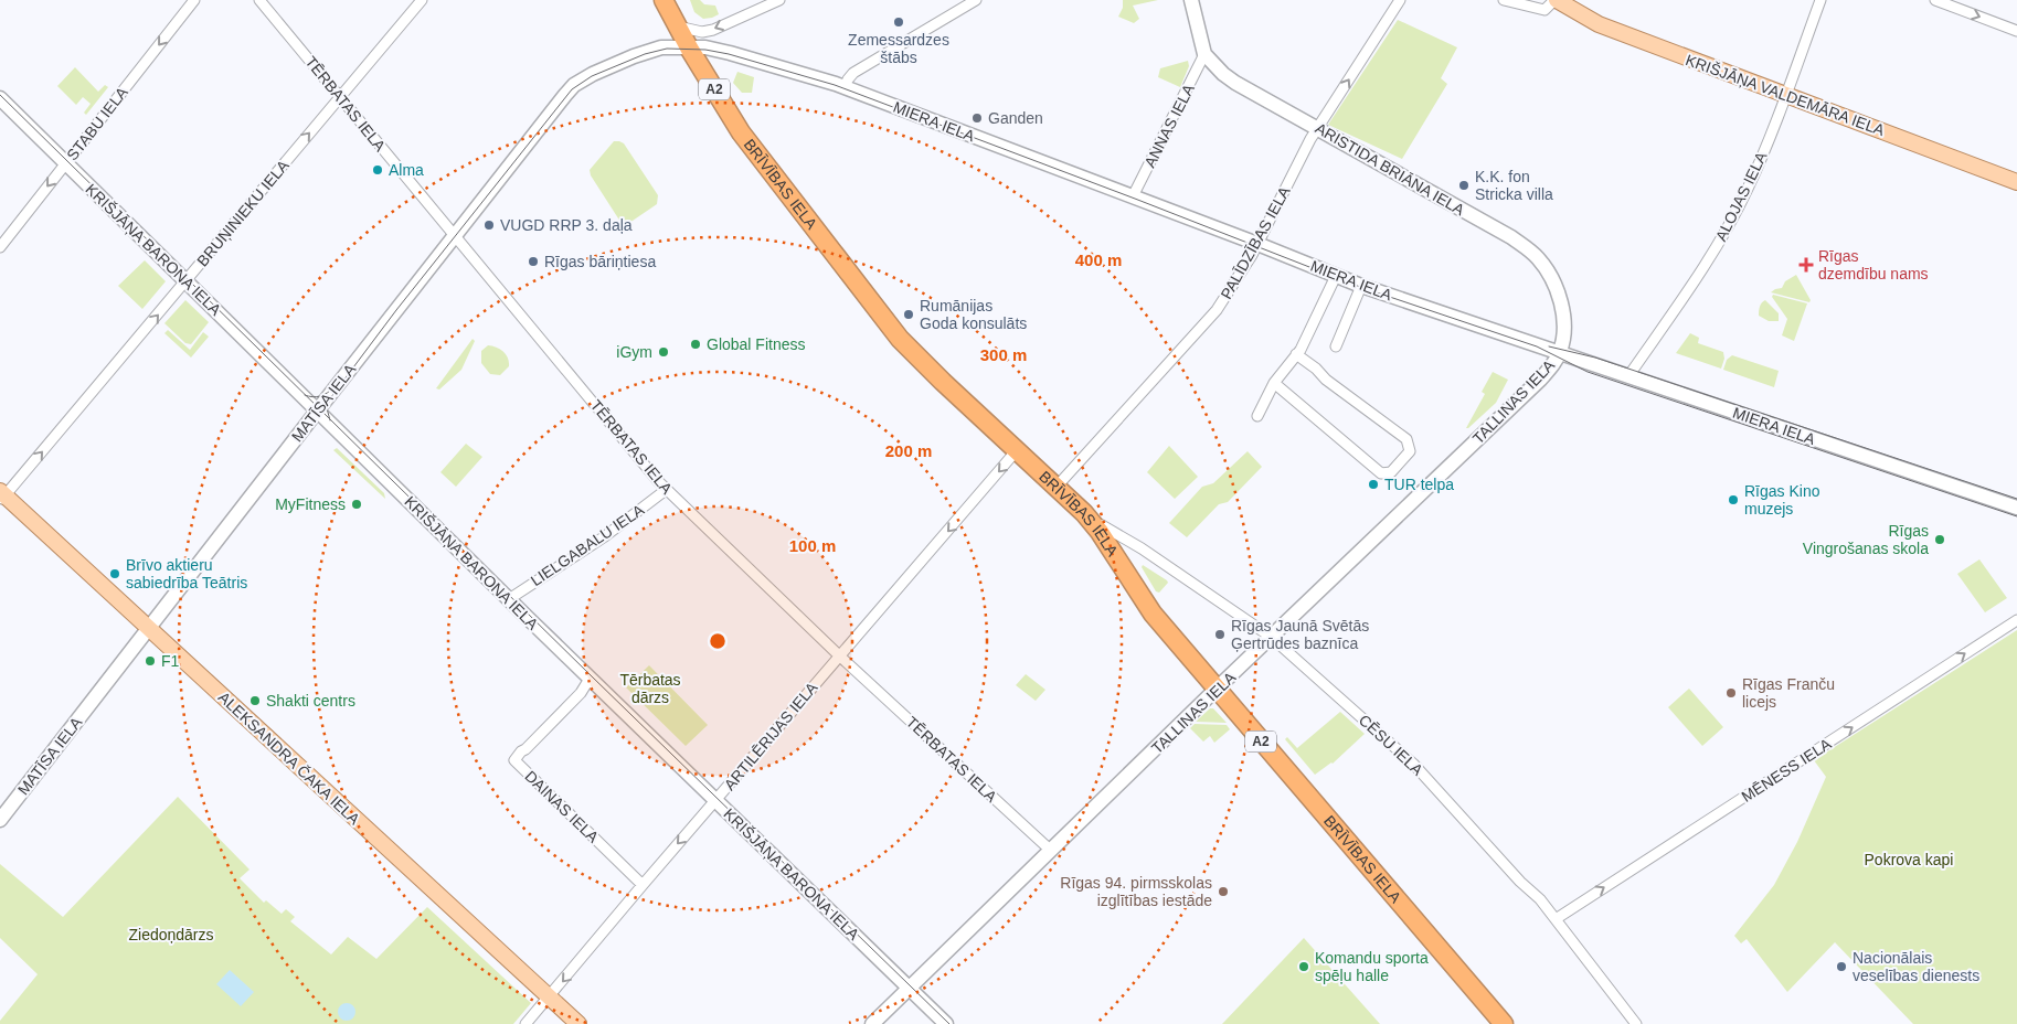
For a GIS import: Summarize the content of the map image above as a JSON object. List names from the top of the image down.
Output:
{
  "streets": {
    "highway": ["A2", "BRĪVĪBAS IELA"],
    "main road": ["KRIŠJĀŅA VALDEMĀRA IELA", "ALEKSANDRA ČAKA IELA"],
    "street": [
      "TĒRBATAS IELA",
      "MIERA IELA",
      "STABU IELA",
      "ANNAS IELA",
      "ARISTIDA BRIĀNA IELA",
      "ALOJAS IELA",
      "BRUŅINIEKU IELA",
      "PALĪDZĪBAS IELA",
      "KRIŠJĀŅA BARONA IELA",
      "TALLINAS IELA",
      "MATĪSA IELA",
      "LIELGABALU IELA",
      "ARTILĒRIJAS IELA",
      "CĒSU IELA",
      "MĒNESS IELA",
      "DAINAS IELA"
    ]
  },
  "crossings": [
    ["KRIŠJĀŅA VALDEMĀRA IELA", "ALOJAS IELA"],
    ["TĒRBATAS IELA", "BRUŅINIEKU IELA"],
    ["TĒRBATAS IELA", "TALLINAS IELA"],
    ["TĒRBATAS IELA", "MATĪSA IELA"],
    ["TĒRBATAS IELA", "LIELGABALU IELA"],
    ["TĒRBATAS IELA", "ARTILĒRIJAS IELA"],
    ["MIERA IELA", "ANNAS IELA"],
    ["MIERA IELA", "ARISTIDA BRIĀNA IELA"],
    ["MIERA IELA", "BRĪVĪBAS IELA"],
    ["MIERA IELA", "ALOJAS IELA"],
    ["MIERA IELA", "PALĪDZĪBAS IELA"],
    ["MIERA IELA", "TALLINAS IELA"],
    ["MIERA IELA", "MATĪSA IELA"],
    ["STABU IELA", "KRIŠJĀŅA BARONA IELA"],
    ["ANNAS IELA", "ARISTIDA BRIĀNA IELA"],
    ["ARISTIDA BRIĀNA IELA", "PALĪDZĪBAS IELA"],
    ["ARISTIDA BRIĀNA IELA", "TALLINAS IELA"],
    ["BRĪVĪBAS IELA", "PALĪDZĪBAS IELA"],
    ["BRĪVĪBAS IELA", "TALLINAS IELA"],
    ["BRĪVĪBAS IELA", "MATĪSA IELA"],
    ["BRĪVĪBAS IELA", "ARTILĒRIJAS IELA"],
    ["BRĪVĪBAS IELA", "CĒSU IELA"],
    ["BRUŅINIEKU IELA", "KRIŠJĀŅA BARONA IELA"],
    ["BRUŅINIEKU IELA", "ALEKSANDRA ČAKA IELA"],
    ["KRIŠJĀŅA BARONA IELA", "TALLINAS IELA"],
    ["KRIŠJĀŅA BARONA IELA", "MATĪSA IELA"],
    ["KRIŠJĀŅA BARONA IELA", "LIELGABALU IELA"],
    ["KRIŠJĀŅA BARONA IELA", "ARTILĒRIJAS IELA"],
    ["KRIŠJĀŅA BARONA IELA", "DAINAS IELA"],
    ["TALLINAS IELA", "CĒSU IELA"],
    ["MATĪSA IELA", "ALEKSANDRA ČAKA IELA"],
    ["ARTILĒRIJAS IELA", "ALEKSANDRA ČAKA IELA"],
    ["ARTILĒRIJAS IELA", "DAINAS IELA"],
    ["CĒSU IELA", "MĒNESS IELA"]
  ],
  "one_way": [
    "STABU IELA",
    "BRUŅINIEKU IELA",
    "ARTILĒRIJAS IELA",
    "MĒNESS IELA"
  ],
  "parks": ["Tērbatas dārzs", "Pokrova kapi", "Ziedoņdārzs"],
  "places": {
    "other": [
      "Zemessardzes štābs",
      "Ganden",
      "Alma",
      "K.K. fon Stricka villa",
      "VUGD RRP 3. daļa",
      "Rīgas bāriņtiesa",
      "Rumānijas Goda konsulāts",
      "Global Fitness",
      "iGym",
      "TUR telpa",
      "Rīgas Kino muzejs",
      "MyFitness",
      "Rīgas Vingrošanas skola",
      "Brīvo aktieru sabiedrība Teātris",
      "Rīgas Jaunā Svētās Ģertrūdes baznīca",
      "F1",
      "Rīgas Franču licejs",
      "Shakti centrs",
      "Rīgas 94. pirmsskolas izglītības iestāde",
      "Komandu sporta spēļu halle",
      "Nacionālais veselības dienests"
    ],
    "health": ["Rīgas dzemdību nams"]
  },
  "rings": [
    "400 m",
    "300 m",
    "200 m",
    "100 m"
  ]
}
